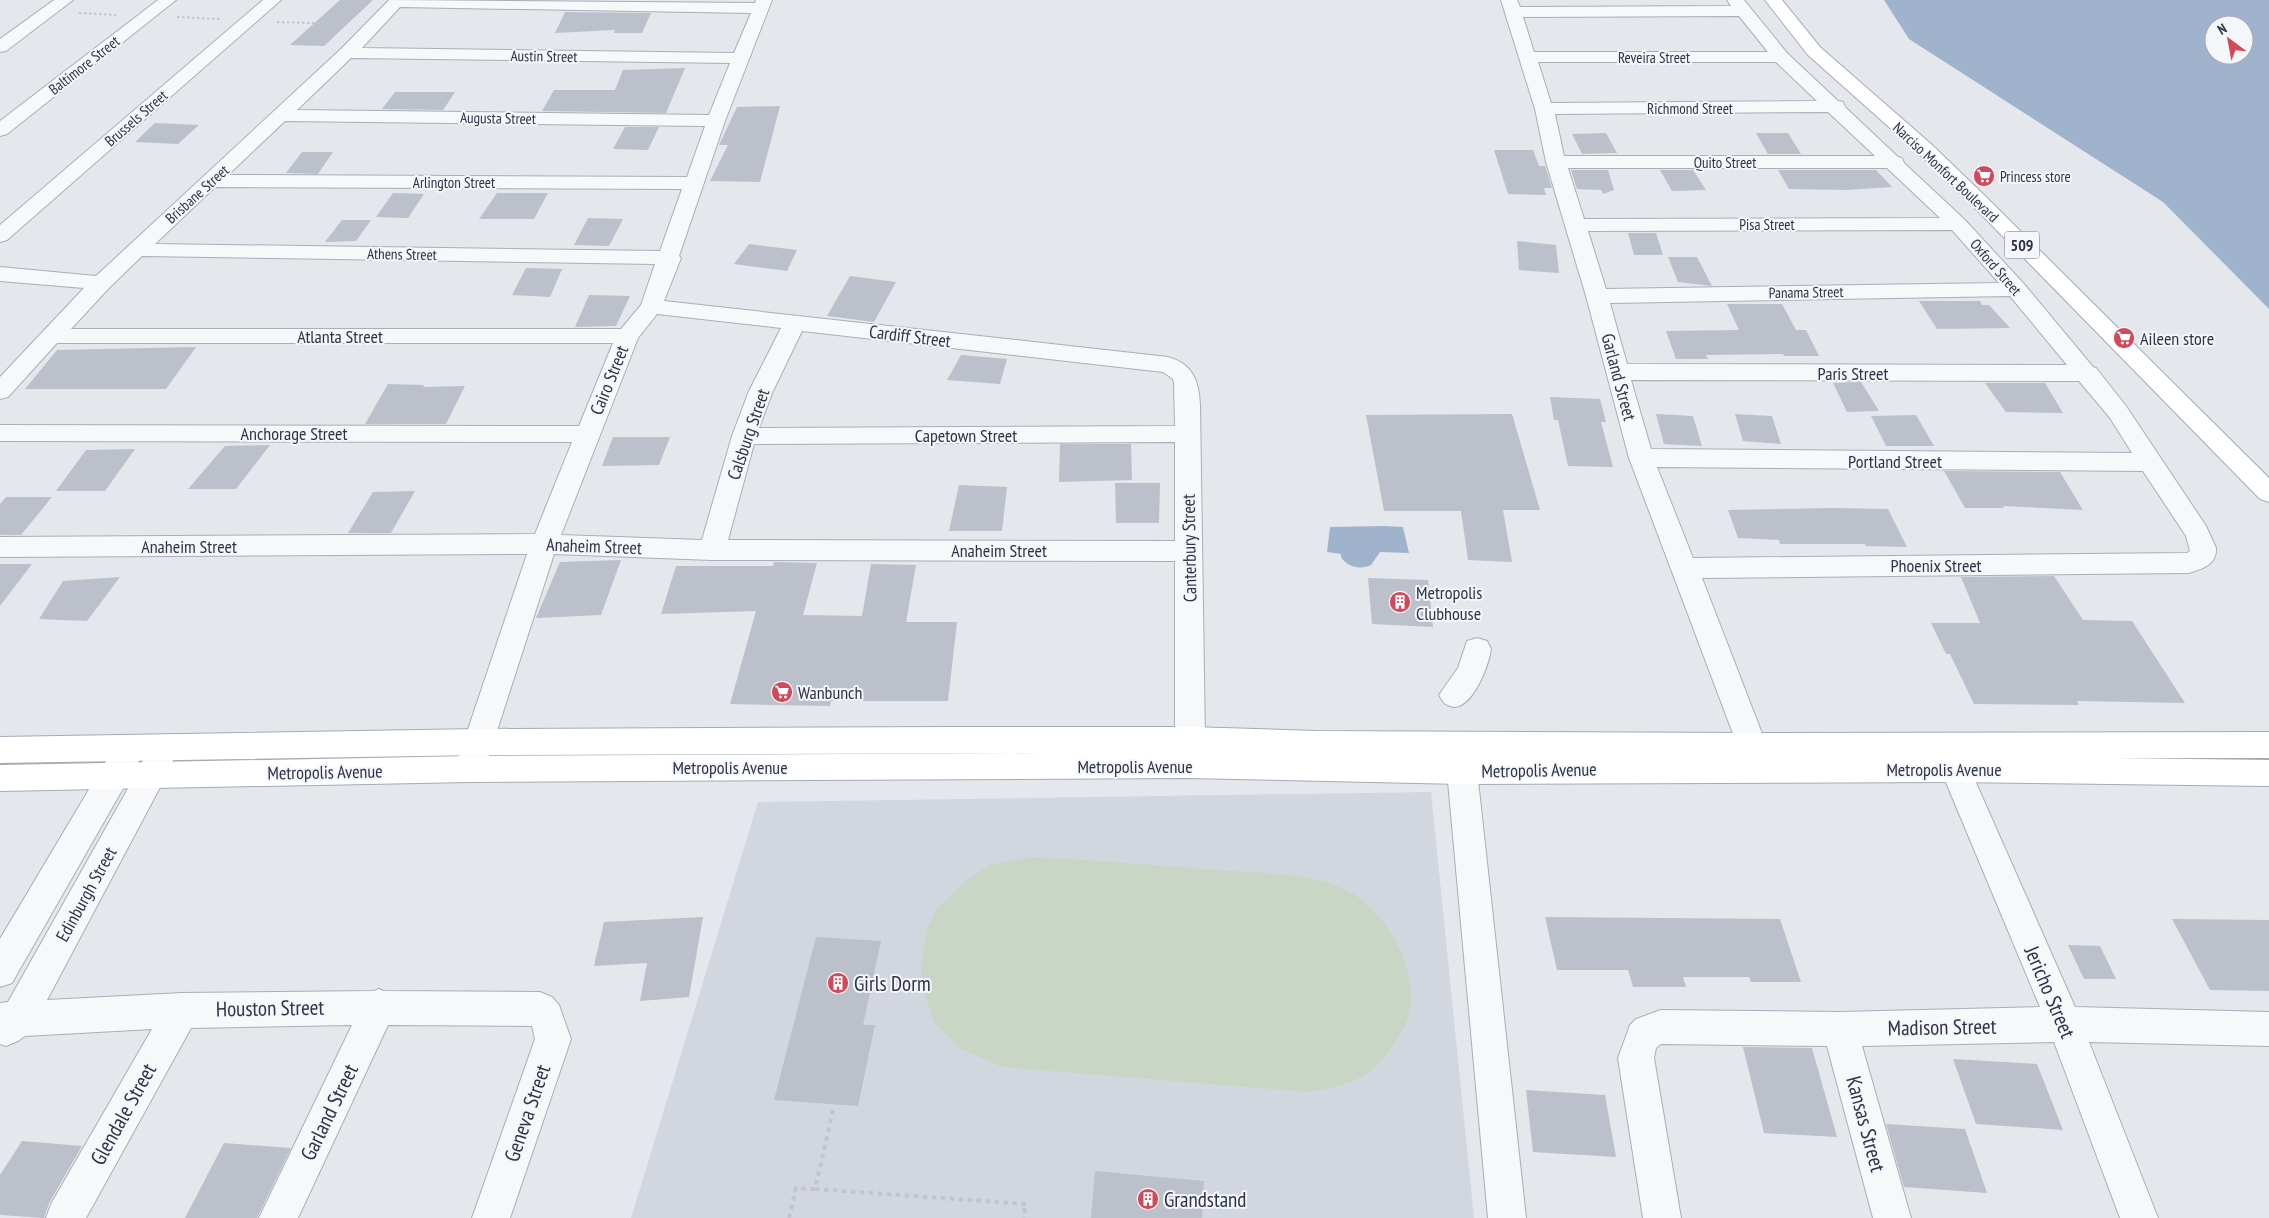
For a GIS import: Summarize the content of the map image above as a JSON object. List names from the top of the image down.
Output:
{
  "streets": {
    "main road": ["Narciso Monfort Boulevard", "509", "Metropolis Avenue"],
    "street": [
      "Austin Street",
      "Reveira Street",
      "Baltimore Street",
      "Richmond Street",
      "Brussels Street",
      "Augusta Street",
      "Quito Street",
      "Arlington Street",
      "Brisbane Street",
      "Pisa Street",
      "Athens Street",
      "Oxford Street",
      "Panama Street",
      "Atlanta Street",
      "Cardiff Street",
      "Paris Street",
      "Garland Street",
      "Cairo Street",
      "Anchorage Street",
      "Calsburg Street",
      "Capetown Street",
      "Portland Street",
      "Anaheim Street",
      "Canterbury Street",
      "Phoenix Street",
      "Edinburgh Street",
      "Jericho Street",
      "Houston Street",
      "Madison Street",
      "Geneva Street",
      "Glendale Street",
      "Kansas Street"
    ]
  },
  "crossings": [
    ["Austin Street", "Brisbane Street"],
    ["Austin Street", "Cairo Street"],
    ["Reveira Street", "Oxford Street"],
    ["Reveira Street", "Garland Street"],
    ["Richmond Street", "Oxford Street"],
    ["Richmond Street", "Garland Street"],
    ["Augusta Street", "Brisbane Street"],
    ["Augusta Street", "Cairo Street"],
    ["Quito Street", "Oxford Street"],
    ["Quito Street", "Garland Street"],
    ["Arlington Street", "Brisbane Street"],
    ["Arlington Street", "Cairo Street"],
    ["Brisbane Street", "Athens Street"],
    ["Brisbane Street", "Atlanta Street"],
    ["Pisa Street", "Oxford Street"],
    ["Pisa Street", "Garland Street"],
    ["Athens Street", "Cairo Street"],
    ["Oxford Street", "Panama Street"],
    ["Oxford Street", "Paris Street"],
    ["Oxford Street", "Portland Street"],
    ["Oxford Street", "Phoenix Street"],
    ["Panama Street", "Garland Street"],
    ["Atlanta Street", "Cairo Street"],
    ["Cardiff Street", "Cairo Street"],
    ["Cardiff Street", "Calsburg Street"],
    ["Cardiff Street", "Canterbury Street"],
    ["Paris Street", "Garland Street"],
    ["Garland Street", "Portland Street"],
    ["Garland Street", "Phoenix Street"],
    ["Garland Street", "Metropolis Avenue"],
    ["Garland Street", "Houston Street"],
    ["Cairo Street", "Anchorage Street"],
    ["Cairo Street", "Anaheim Street"],
    ["Cairo Street", "Metropolis Avenue"],
    ["Calsburg Street", "Capetown Street"],
    ["Calsburg Street", "Anaheim Street"],
    ["Capetown Street", "Canterbury Street"],
    ["Anaheim Street", "Canterbury Street"],
    ["Canterbury Street", "Metropolis Avenue"],
    ["Metropolis Avenue", "Edinburgh Street"],
    ["Metropolis Avenue", "Jericho Street"],
    ["Edinburgh Street", "Houston Street"],
    ["Jericho Street", "Madison Street"],
    ["Houston Street", "Geneva Street"],
    ["Houston Street", "Glendale Street"],
    ["Madison Street", "Kansas Street"]
  ],
  "places": {
    "supermarket": ["Princess store", "Aileen store", "Wanbunch"],
    "building": ["Metropolis Clubhouse", "Girls Dorm", "Grandstand"]
  },
  "north": "top left"
}
